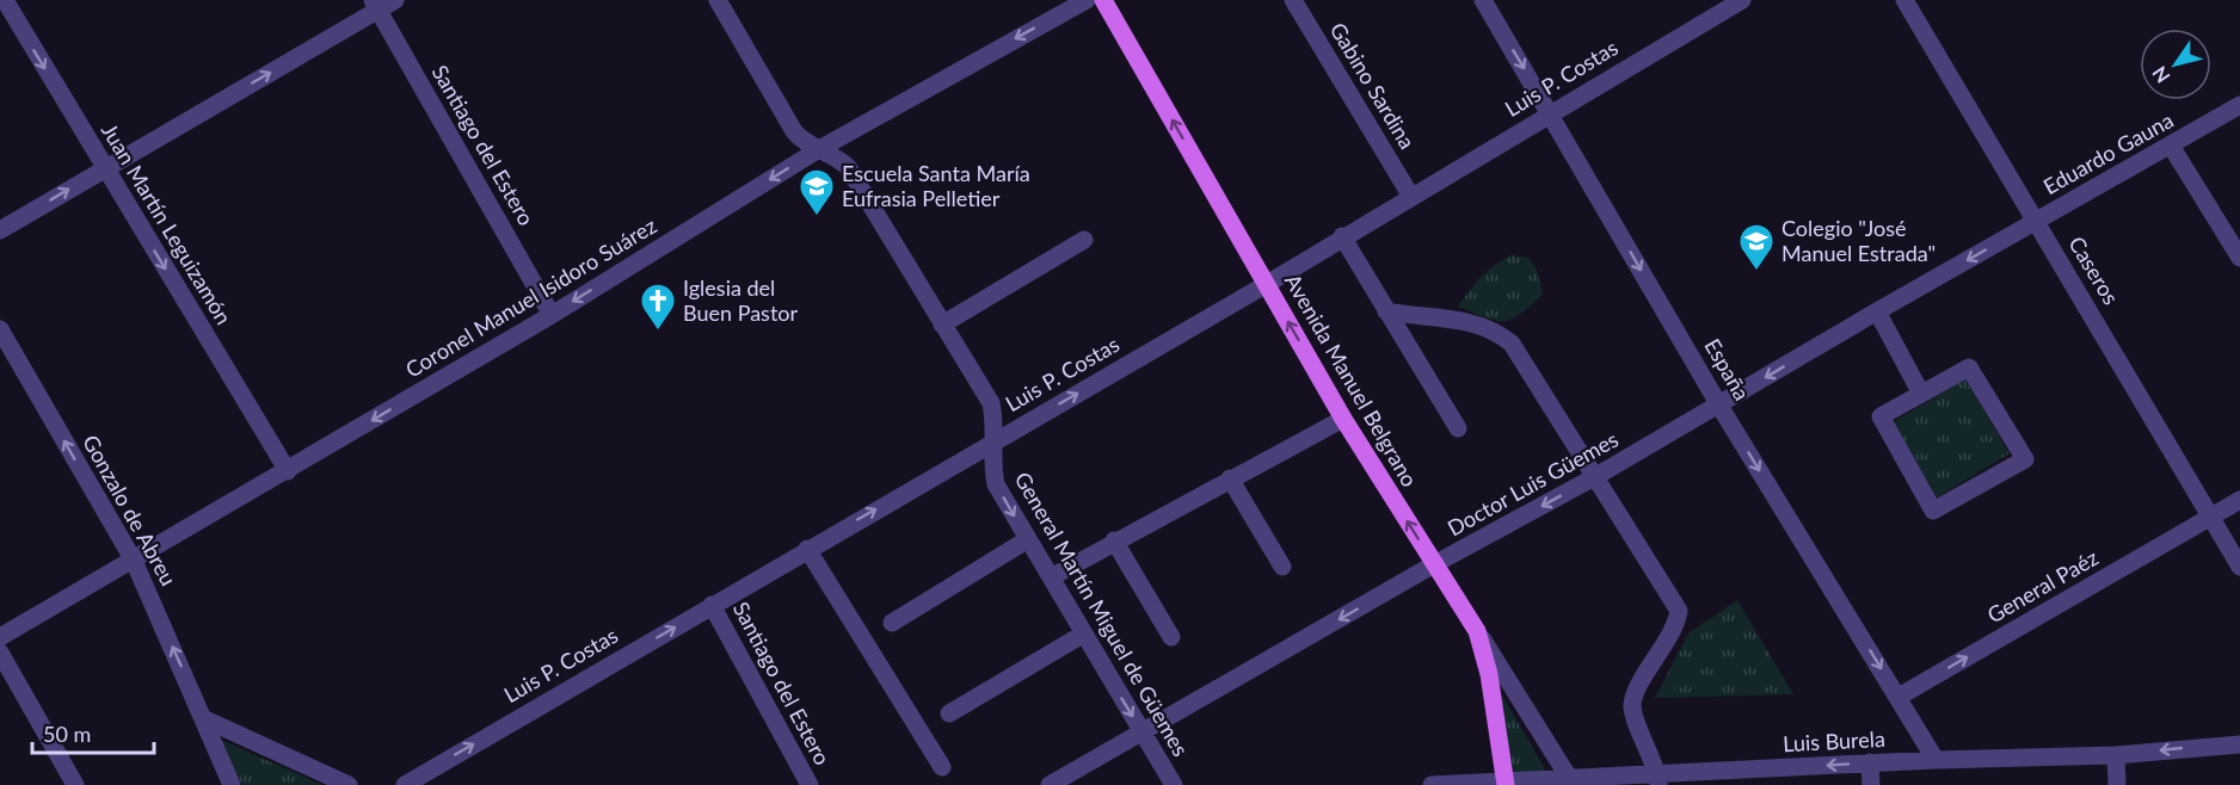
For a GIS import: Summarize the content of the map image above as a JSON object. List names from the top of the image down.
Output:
{
  "streets": {
    "main road": ["Avenida Manuel Belgrano"],
    "street": [
      "Luis P. Costas",
      "Gabino Sardina",
      "Santiago del Estero",
      "Eduardo Gauna",
      "Juan Martín Leguizamón",
      "Caseros",
      "Coronel Manuel Isidoro Suárez",
      "España",
      "Doctor Luis Güemes",
      "Gonzalo de Abreu",
      "General Paéz",
      "General Martín Miguel de Güemes",
      "Luis Burela"
    ]
  },
  "crossings": [
    ["Luis P. Costas", "Gabino Sardina"],
    ["Luis P. Costas", "Santiago del Estero"],
    ["Luis P. Costas", "España"],
    ["Luis P. Costas", "Avenida Manuel Belgrano"],
    ["Luis P. Costas", "General Martín Miguel de Güemes"],
    ["Santiago del Estero", "Coronel Manuel Isidoro Suárez"],
    ["Eduardo Gauna", "Caseros"],
    ["Eduardo Gauna", "Doctor Luis Güemes"],
    ["Juan Martín Leguizamón", "Coronel Manuel Isidoro Suárez"],
    ["Caseros", "Doctor Luis Güemes"],
    ["Caseros", "General Paéz"],
    ["Coronel Manuel Isidoro Suárez", "Gonzalo de Abreu"],
    ["Coronel Manuel Isidoro Suárez", "General Martín Miguel de Güemes"],
    ["España", "Doctor Luis Güemes"],
    ["España", "General Paéz"],
    ["España", "Luis Burela"],
    ["Avenida Manuel Belgrano", "Doctor Luis Güemes"],
    ["Avenida Manuel Belgrano", "Luis Burela"],
    ["Doctor Luis Güemes", "General Martín Miguel de Güemes"]
  ],
  "one_way": [
    "Juan Martín Leguizamón",
    "Coronel Manuel Isidoro Suárez",
    "España",
    "Avenida Manuel Belgrano",
    "Doctor Luis Güemes",
    "General Paéz",
    "Luis Burela"
  ],
  "places": {
    "school or university": ["Escuela Santa María Eufrasia Pelletier", "Colegio \"José Manuel Estrada\""],
    "church": ["Iglesia del Buen Pastor"]
  },
  "scale_bar": "50 m",
  "north": "bottom left"
}
